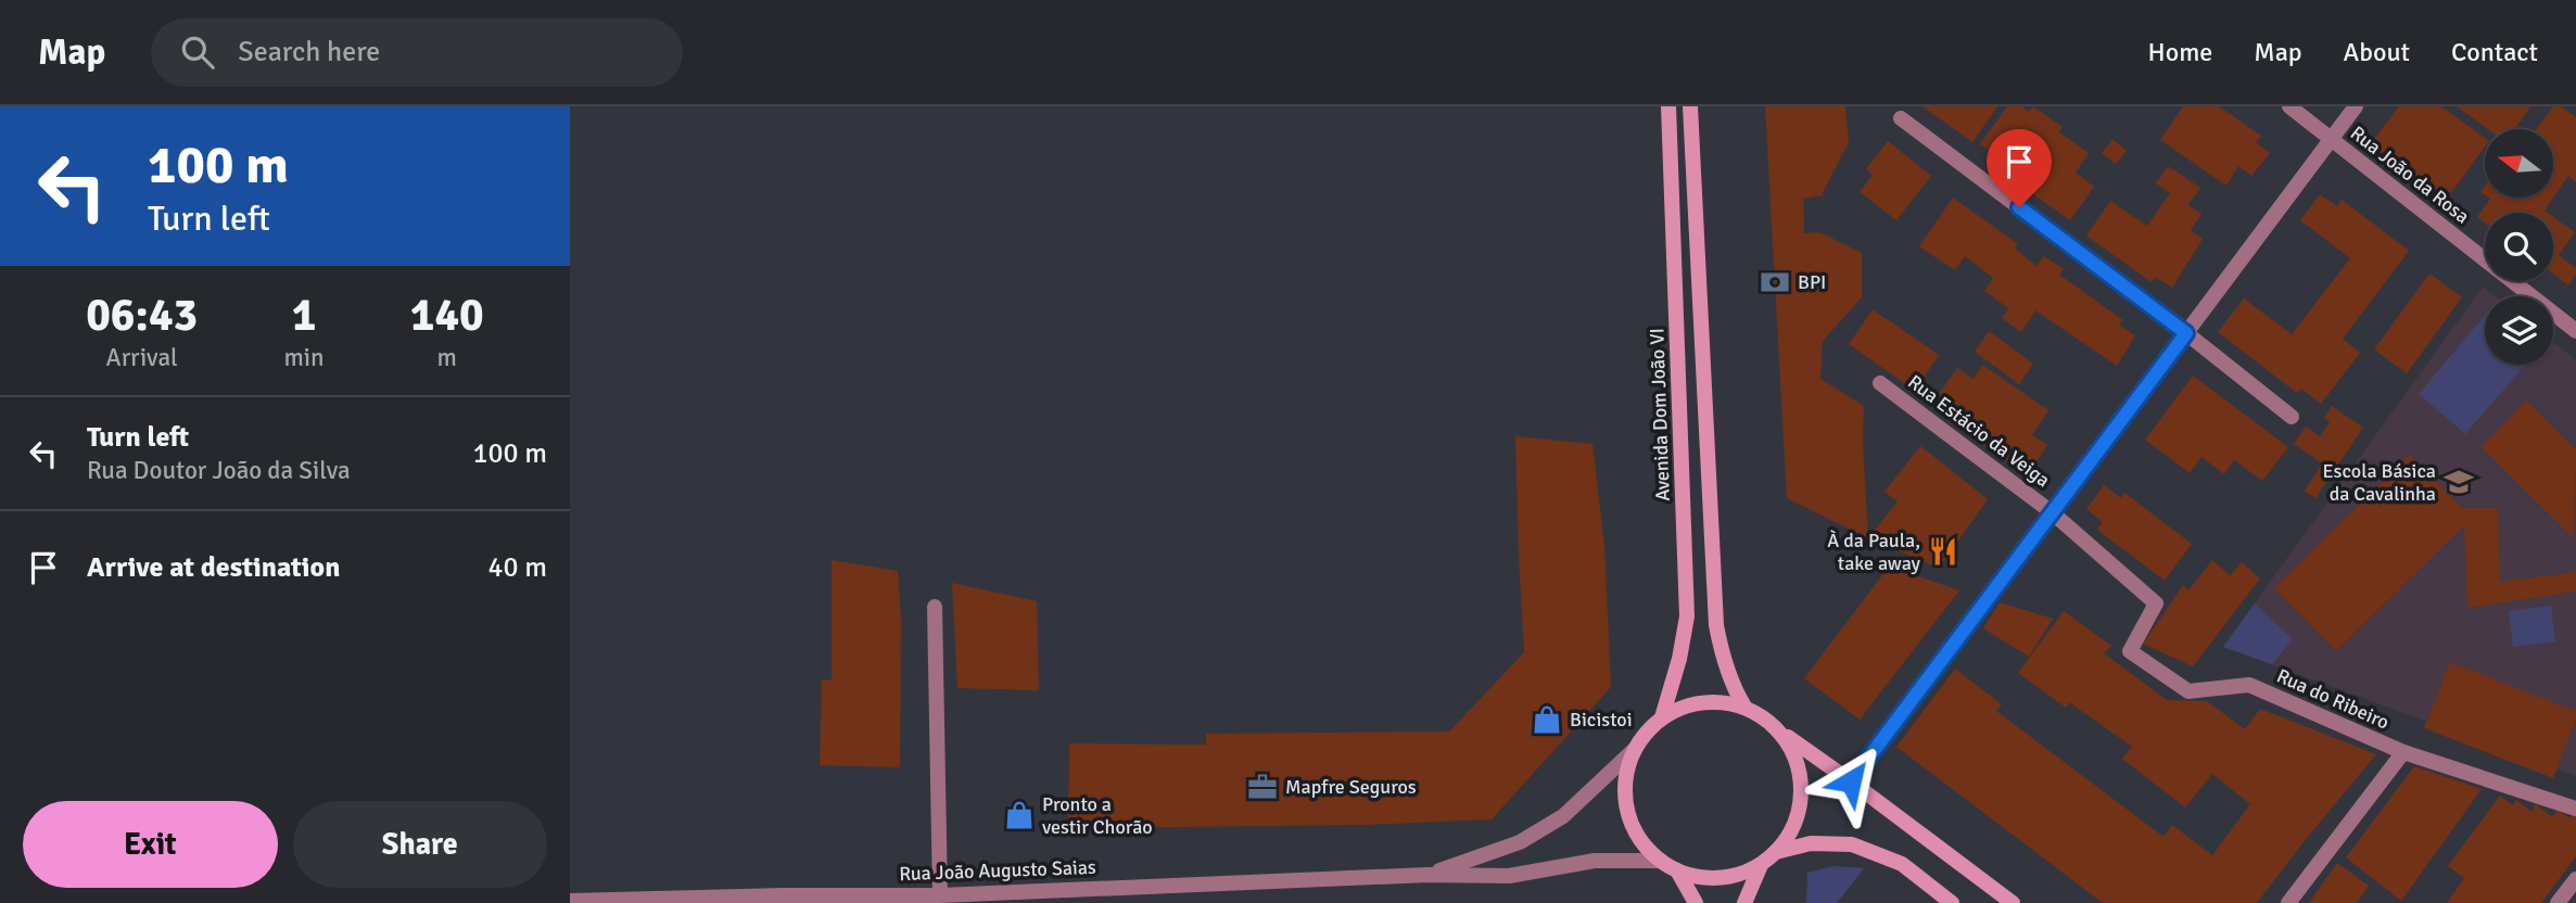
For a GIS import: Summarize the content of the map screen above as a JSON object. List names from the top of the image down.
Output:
{
  "streets": {
    "main road": ["Avenida Dom João VI"],
    "street": [
      "Rua João da Rosa",
      "Rua Estácio da Veiga",
      "Rua do Ribeiro",
      "Rua João Augusto Saias"
    ]
  },
  "crossings": [
    ["Rua Estácio da Veiga", "Rua do Ribeiro"]
  ],
  "places": {
    "bank": ["BPI"],
    "school or university": ["Escola Básica da Cavalinha"],
    "restaurant": ["À da Paula, take away"],
    "shop": ["Bicistoi", "Pronto a vestir Chorão"],
    "office": ["Mapfre Seguros"]
  },
  "north": "left",
  "page": {
    "header": "Map",
    "search": "Search here",
    "nav": [
      "Home",
      "Map",
      "About",
      "Contact"
    ],
    "turn": ["100 m", "Turn left"],
    "eta": [
      "06:43",
      "Arrival",
      "1",
      "min",
      "140",
      "m"
    ],
    "list": [
      {
        "name": "Turn left",
        "note": "Rua Doutor João da Silva",
        "value": "100 m"
      },
      {
        "name": "Arrive at destination",
        "value": "40 m"
      }
    ],
    "buttons": ["Exit", "Share"]
  }
}
